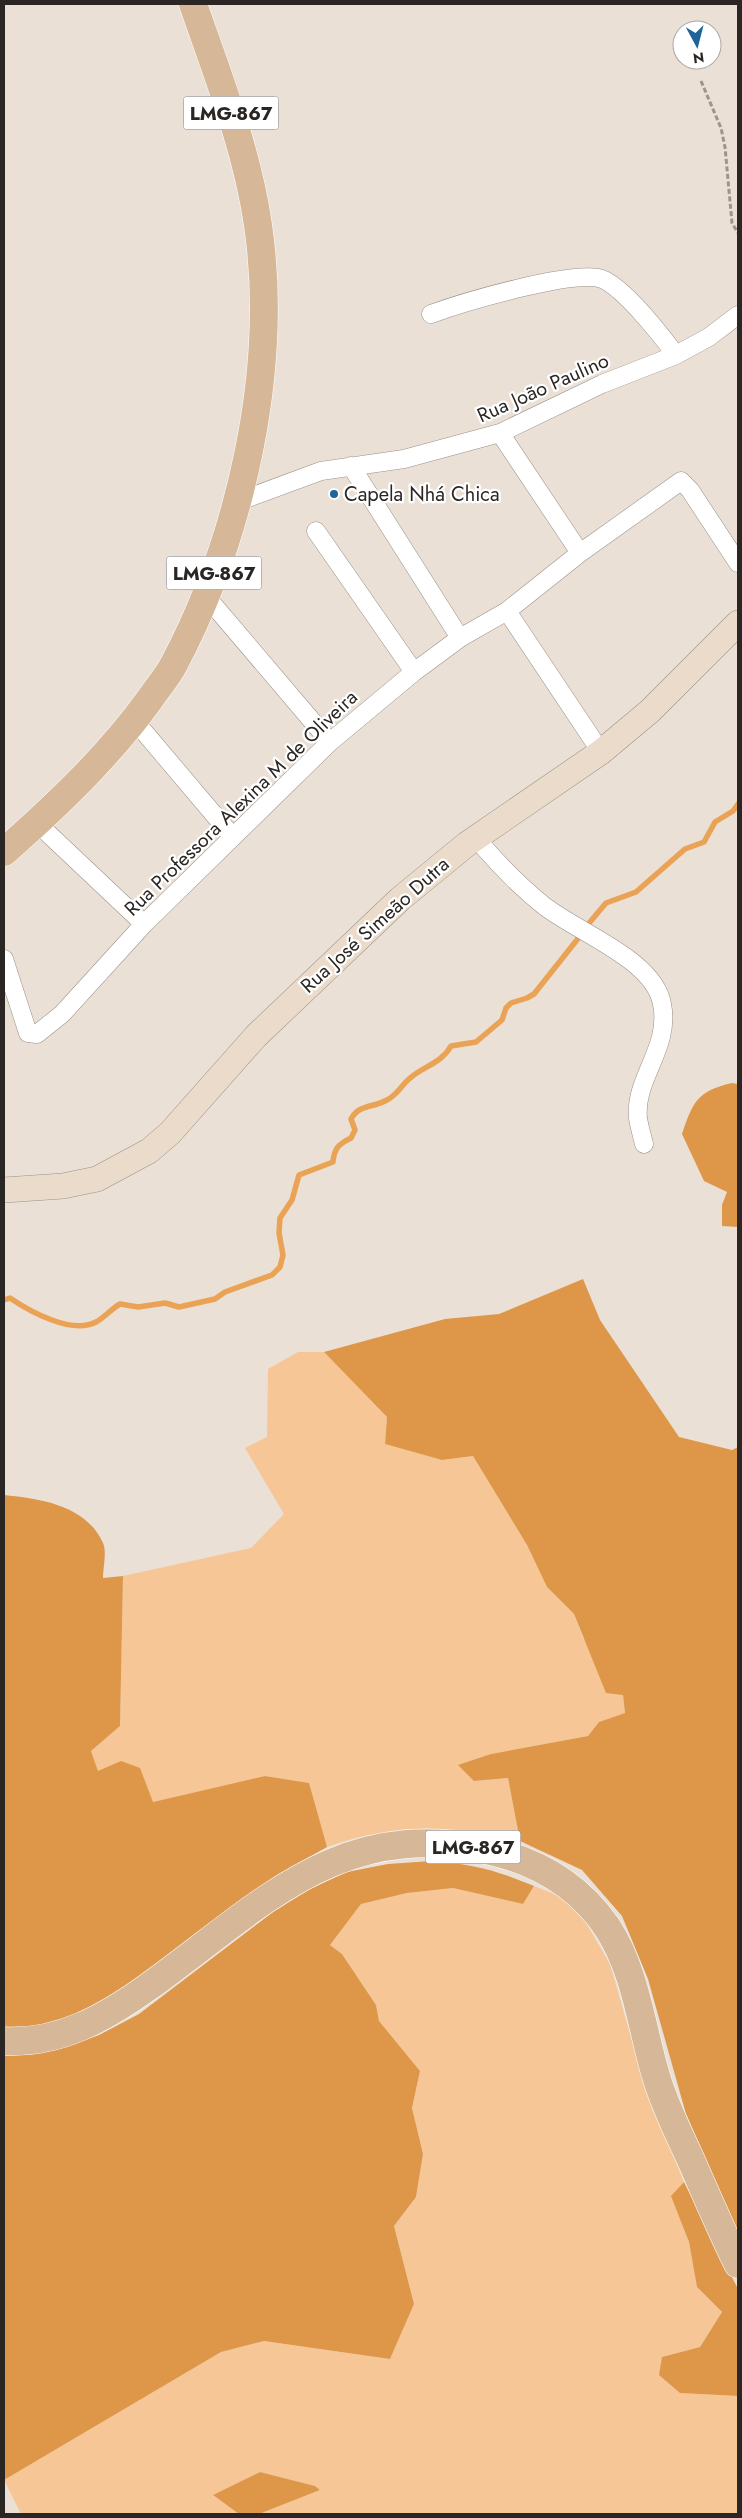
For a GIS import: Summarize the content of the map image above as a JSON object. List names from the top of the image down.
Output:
{
  "streets": {
    "main road": ["LMG-867", "Rua José Simeão Dutra"],
    "street": ["Rua João Paulino", "Rua Professora Alexina M de Oliveira"]
  },
  "crossings": [
    ["LMG-867", "Rua João Paulino"]
  ],
  "places": ["Capela Nhá Chica"],
  "north": "bottom"
}
